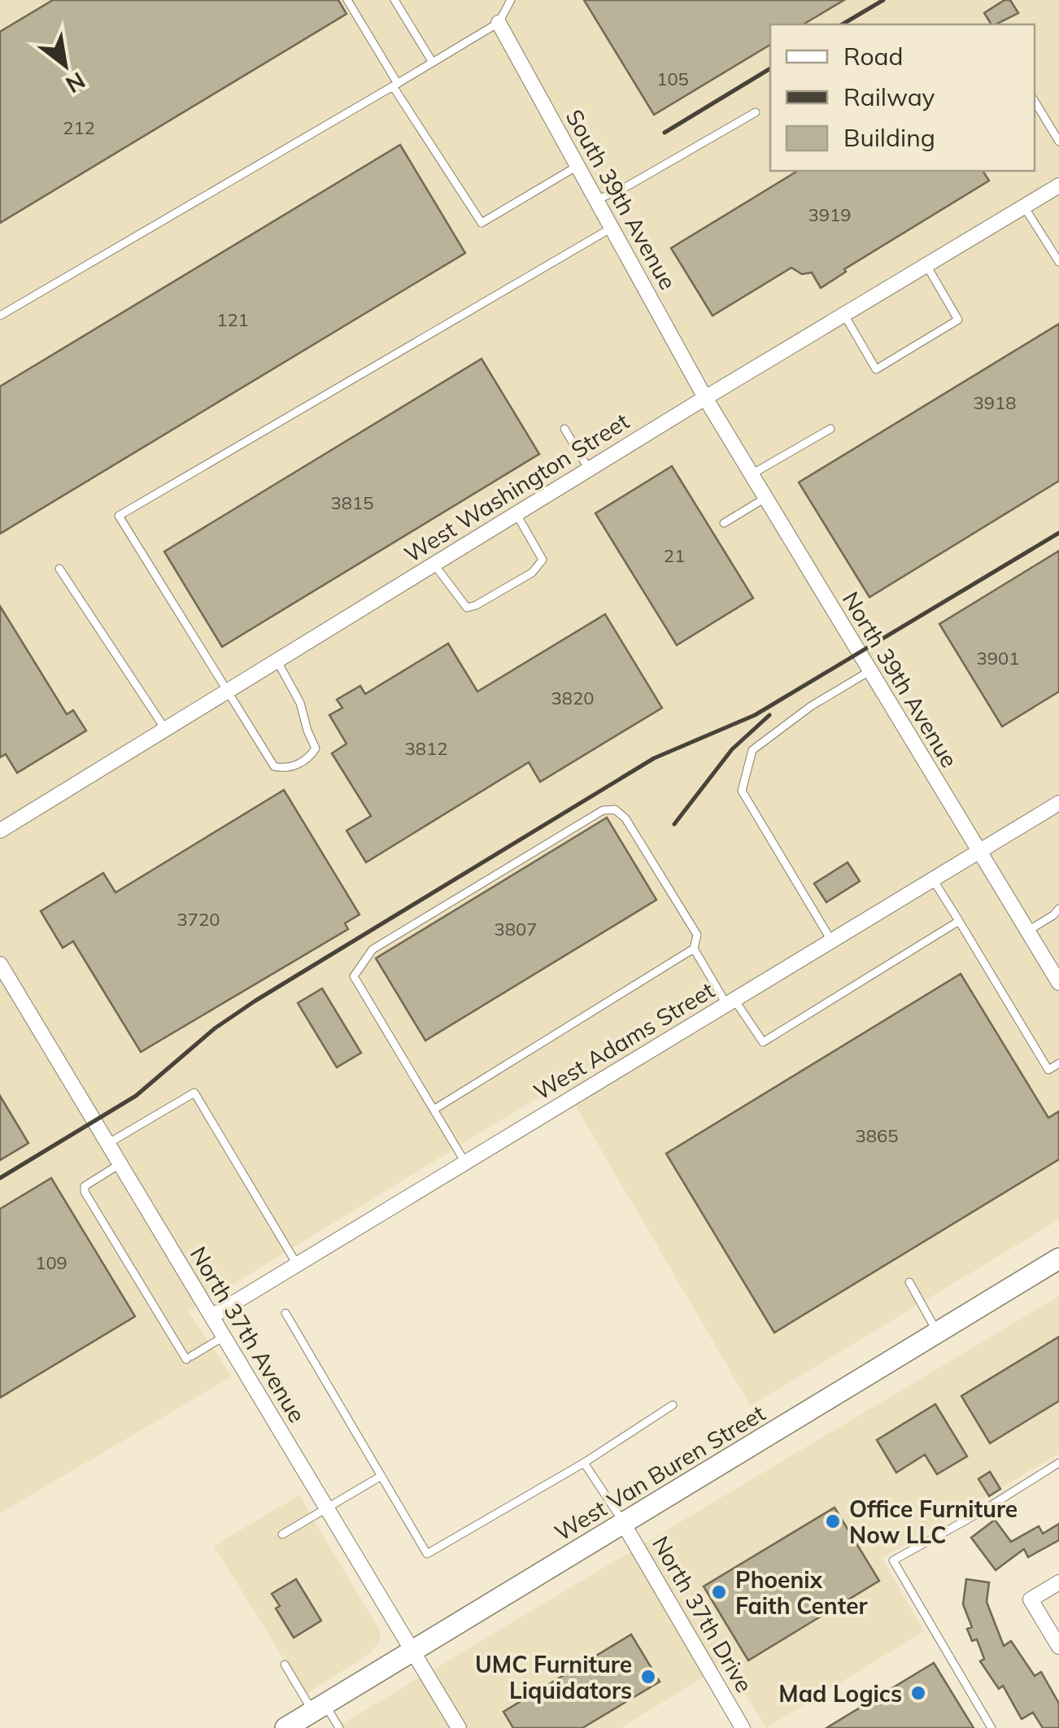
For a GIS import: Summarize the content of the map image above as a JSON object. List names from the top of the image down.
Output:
{
  "streets": {
    "main road": ["West Van Buren Street"],
    "street": [
      "South 39th Avenue",
      "West Washington Street",
      "North 39th Avenue",
      "West Adams Street",
      "North 37th Avenue",
      "North 37th Drive"
    ]
  },
  "crossings": [
    ["South 39th Avenue", "West Washington Street"],
    ["South 39th Avenue", "North 39th Avenue"],
    ["West Washington Street", "North 39th Avenue"],
    ["North 39th Avenue", "West Adams Street"],
    ["West Adams Street", "North 37th Avenue"],
    ["North 37th Avenue", "West Van Buren Street"],
    ["West Van Buren Street", "North 37th Drive"]
  ],
  "places": [
    "Office Furniture Now LLC",
    "Phoenix Faith Center",
    "UMC Furniture Liquidators",
    "Mad Logics"
  ],
  "house_numbers": [
    "105",
    "212",
    "3919",
    "121",
    "3918",
    "3815",
    "21",
    "3901",
    "3820",
    "3812",
    "3720",
    "3807",
    "3865",
    "109"
  ],
  "legend": ["Road", "Railway", "Building"],
  "north": "bottom right"
}
